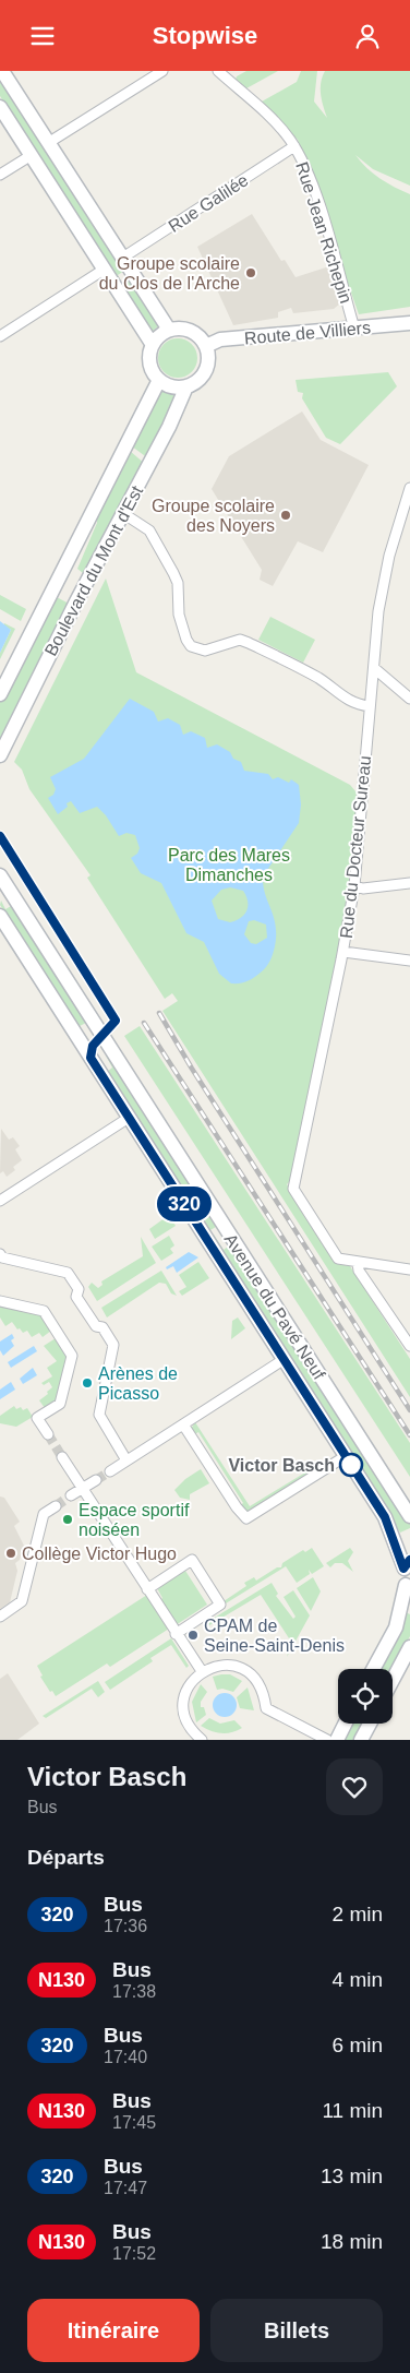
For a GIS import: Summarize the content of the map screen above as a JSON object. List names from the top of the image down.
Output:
{
  "streets": {
    "main road": ["Route de Villiers", "Boulevard du Mont d'Est", "Avenue du Pavé Neuf"],
    "street": ["Rue Galilée", "Rue Jean Richepin", "Rue du Docteur Sureau"]
  },
  "crossings": [
    ["Rue Galilée", "Rue Jean Richepin"],
    ["Rue Jean Richepin", "Route de Villiers"],
    ["Route de Villiers", "Boulevard du Mont d'Est"]
  ],
  "parks": ["Parc des Mares Dimanches"],
  "places": [
    "Groupe scolaire du Clos de l'Arche",
    "Groupe scolaire des Noyers",
    "Arènes de Picasso",
    "Victor Basch",
    "Espace sportif noiséen",
    "Collège Victor Hugo",
    "CPAM de Seine-Saint-Denis"
  ],
  "lines": ["bus line 320"],
  "page": {
    "header": "Stopwise",
    "on_map": "320",
    "heading": [
      ["Victor Basch", "Bus"],
      "Départs"
    ],
    "list": [
      {
        "mark": "320",
        "name": "Bus",
        "note": "17:36",
        "value": "2 min"
      },
      {
        "mark": "N130",
        "name": "Bus",
        "note": "17:38",
        "value": "4 min"
      },
      {
        "mark": "320",
        "name": "Bus",
        "note": "17:40",
        "value": "6 min"
      },
      {
        "mark": "N130",
        "name": "Bus",
        "note": "17:45",
        "value": "11 min"
      },
      {
        "mark": "320",
        "name": "Bus",
        "note": "17:47",
        "value": "13 min"
      },
      {
        "mark": "N130",
        "name": "Bus",
        "note": "17:52",
        "value": "18 min"
      }
    ],
    "buttons": ["Itinéraire", "Billets"]
  }
}
